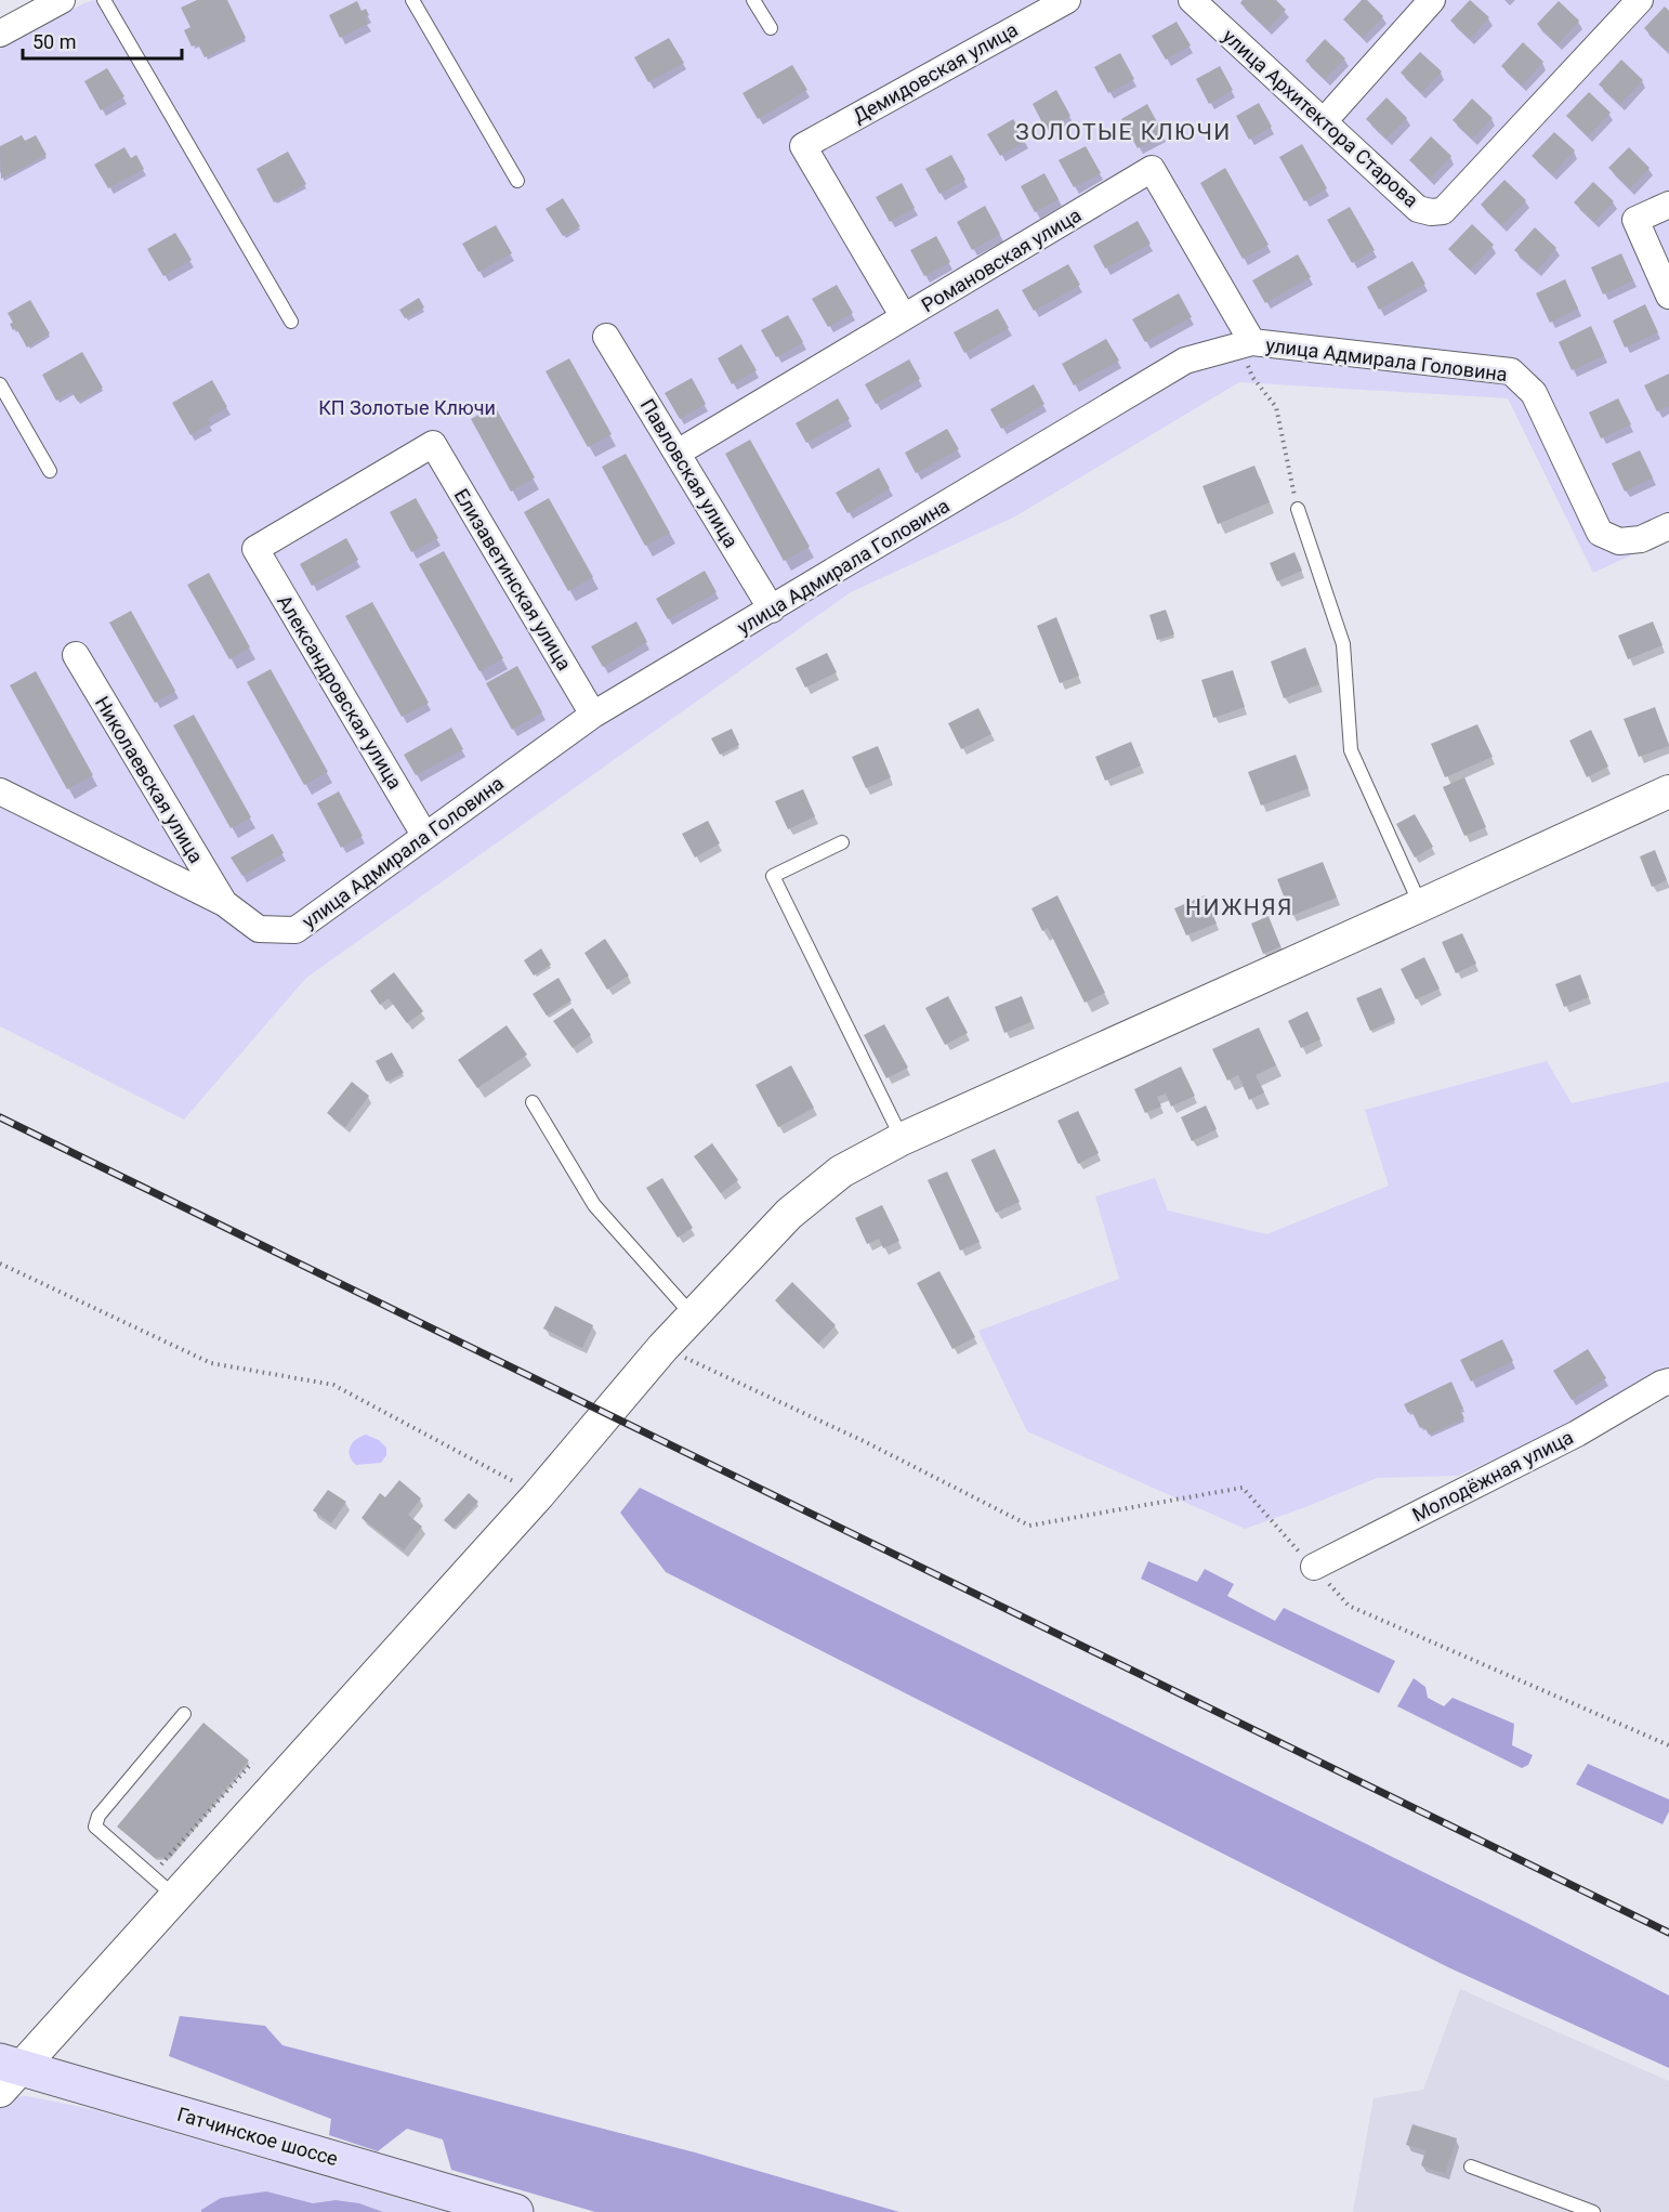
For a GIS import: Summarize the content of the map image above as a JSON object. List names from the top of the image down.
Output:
{
  "streets": {
    "main road": ["Гатчинское шоссе"],
    "street": [
      "Демидовская улица",
      "улица Архитектора Старова",
      "Романовская улица",
      "улица Адмирала Головина",
      "Павловская улица",
      "Елизаветинская улица",
      "Александровская улица",
      "Николаевская улица",
      "Молодёжная улица"
    ]
  },
  "crossings": [
    ["Демидовская улица", "Романовская улица"],
    ["Романовская улица", "улица Адмирала Головина"],
    ["Романовская улица", "Павловская улица"],
    ["улица Адмирала Головина", "Павловская улица"],
    ["улица Адмирала Головина", "Елизаветинская улица"],
    ["улица Адмирала Головина", "Александровская улица"],
    ["улица Адмирала Головина", "Николаевская улица"],
    ["Елизаветинская улица", "Александровская улица"]
  ],
  "districts": ["ЗОЛОТЫЕ КЛЮЧИ", "НИЖНЯЯ"],
  "parks": ["КП Золотые Ключи"],
  "scale_bar": "50 m"
}
